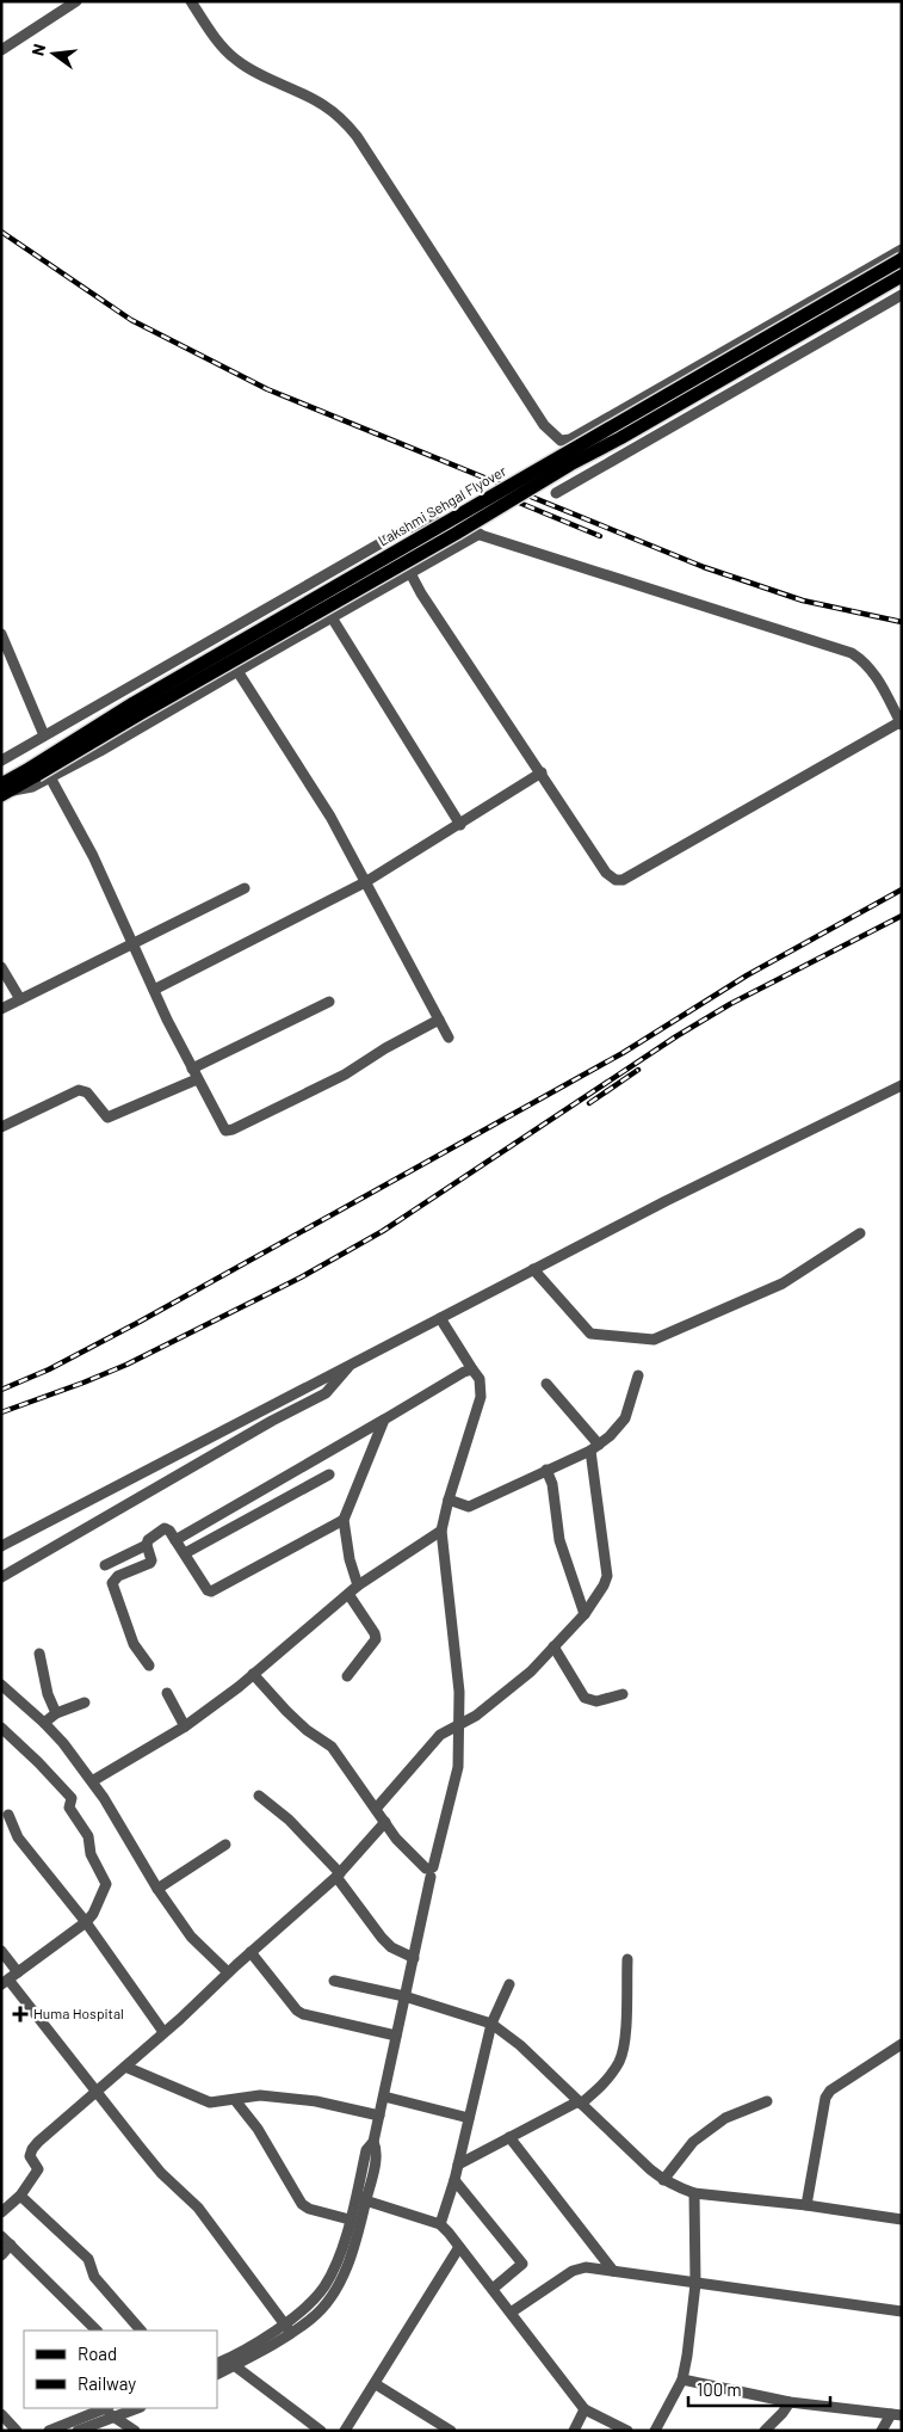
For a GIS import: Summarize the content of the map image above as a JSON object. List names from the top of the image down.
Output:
{
  "streets": {
    "main road": ["Lakshmi Sehgal Flyover"]
  },
  "places": {
    "health": ["Huma Hospital"]
  },
  "legend": ["Road", "Railway"],
  "scale_bar": "100 m",
  "north": "left"
}
